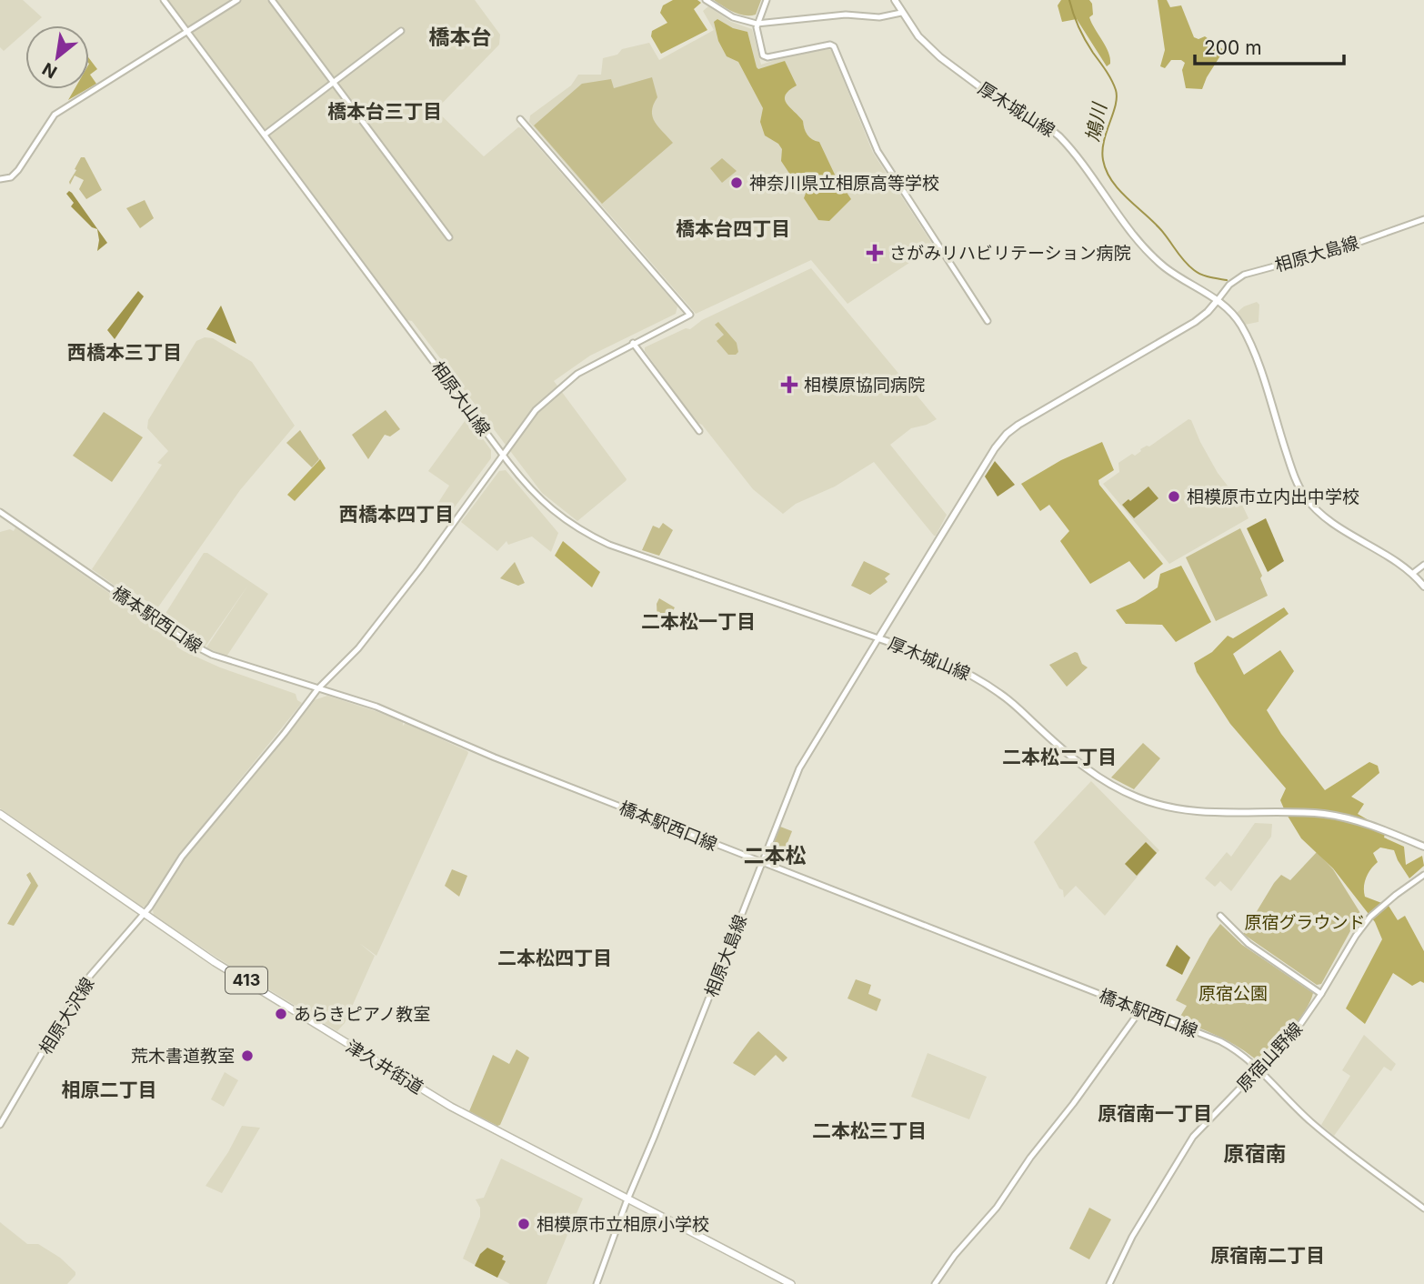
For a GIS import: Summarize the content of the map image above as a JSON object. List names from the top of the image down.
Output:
{
  "streets": {
    "highway": ["413", "津久井街道"],
    "main road": ["厚木城山線"],
    "street": [
      "相原大島線",
      "相原大山線",
      "橋本駅西口線",
      "相原大沢線",
      "原宿山野線"
    ]
  },
  "crossings": [
    ["厚木城山線", "相原大島線"],
    ["厚木城山線", "相原大山線"],
    ["相原大島線", "相原大山線"],
    ["相原大島線", "橋本駅西口線"],
    ["相原大島線", "津久井街道"],
    ["相原大山線", "相原大沢線"],
    ["橋本駅西口線", "相原大沢線"],
    ["橋本駅西口線", "原宿山野線"],
    ["相原大沢線", "津久井街道"]
  ],
  "districts": [
    "橋本台",
    "橋本台三丁目",
    "橋本台四丁目",
    "西橋本三丁目",
    "西橋本四丁目",
    "二本松一丁目",
    "二本松二丁目",
    "二本松",
    "二本松四丁目",
    "相原二丁目",
    "原宿南一丁目",
    "二本松三丁目",
    "原宿南",
    "原宿南二丁目"
  ],
  "water": ["鳩川"],
  "parks": ["原宿グラウンド", "原宿公園"],
  "places": {
    "other": [
      "神奈川県立相原高等学校",
      "相模原市立内出中学校",
      "あらきピアノ教室",
      "荒木書道教室",
      "相模原市立相原小学校"
    ],
    "health": ["さがみリハビリテーション病院", "相模原協同病院"]
  },
  "scale_bar": "200 m",
  "north": "bottom left"
}
